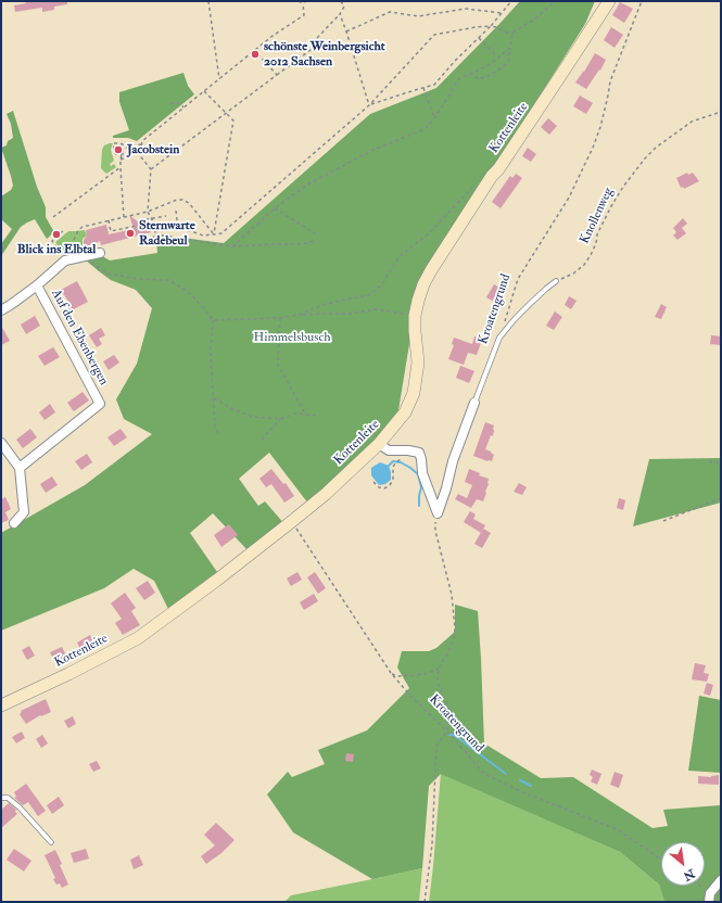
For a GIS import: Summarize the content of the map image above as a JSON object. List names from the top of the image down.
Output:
{
  "streets": {
    "street": ["Kottenleite", "Kroatengrund", "Auf den Ebenbergen"],
    "path": ["Knollenweg"]
  },
  "crossings": [
    ["Kottenleite", "Kroatengrund"],
    ["Knollenweg", "Kroatengrund"]
  ],
  "parks": ["Himmelsbusch"],
  "places": [
    "schönste Weinbergsicht 2012 Sachsen",
    "Jacobstein",
    "Sternwarte Radebeul",
    "Blick ins Elbtal"
  ],
  "north": "bottom right"
}
